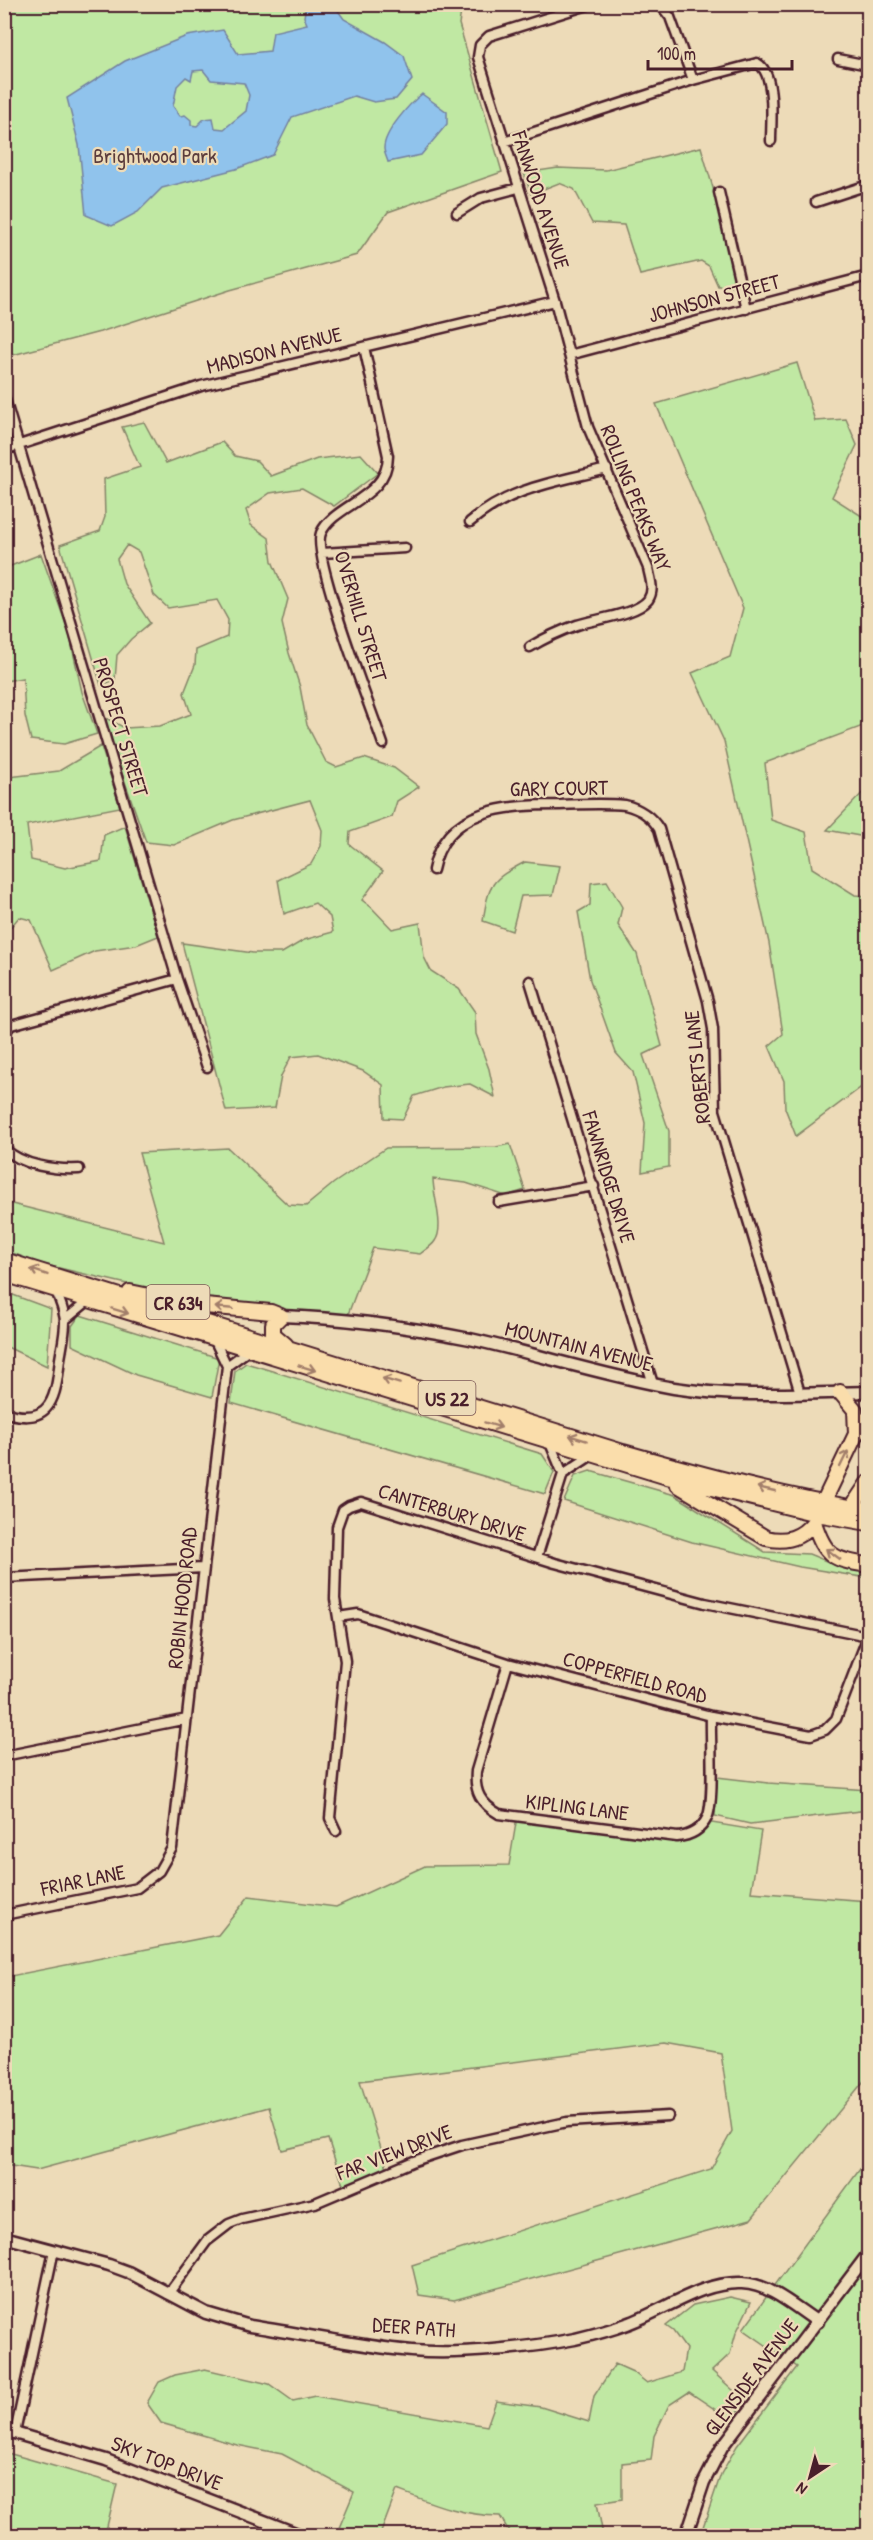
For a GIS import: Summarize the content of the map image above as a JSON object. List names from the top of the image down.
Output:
{
  "streets": {
    "highway": ["CR 634", "US 22"],
    "street": [
      "FANWOOD AVENUE",
      "JOHNSON STREET",
      "MADISON AVENUE",
      "ROLLING PEAKS WAY",
      "OVERHILL STREET",
      "PROSPECT STREET",
      "GARY COURT",
      "ROBERTS LANE",
      "FAWNRIDGE DRIVE",
      "MOUNTAIN AVENUE",
      "CANTERBURY DRIVE",
      "ROBIN HOOD ROAD",
      "COPPERFIELD ROAD",
      "KIPLING LANE",
      "FRIAR LANE",
      "FAR VIEW DRIVE",
      "DEER PATH",
      "GLENSIDE AVENUE",
      "SKY TOP DRIVE"
    ]
  },
  "crossings": [
    ["FANWOOD AVENUE", "JOHNSON STREET"],
    ["FANWOOD AVENUE", "MADISON AVENUE"],
    ["FANWOOD AVENUE", "ROLLING PEAKS WAY"],
    ["JOHNSON STREET", "ROLLING PEAKS WAY"],
    ["MADISON AVENUE", "OVERHILL STREET"],
    ["MADISON AVENUE", "PROSPECT STREET"],
    ["GARY COURT", "ROBERTS LANE"],
    ["ROBERTS LANE", "MOUNTAIN AVENUE"],
    ["FAWNRIDGE DRIVE", "MOUNTAIN AVENUE"],
    ["CR 634", "MOUNTAIN AVENUE"],
    ["CR 634", "US 22"],
    ["CANTERBURY DRIVE", "COPPERFIELD ROAD"],
    ["ROBIN HOOD ROAD", "FRIAR LANE"],
    ["COPPERFIELD ROAD", "KIPLING LANE"],
    ["FAR VIEW DRIVE", "DEER PATH"],
    ["DEER PATH", "GLENSIDE AVENUE"]
  ],
  "parks": ["Brightwood Park"],
  "scale_bar": "100 m",
  "north": "bottom left"
}
